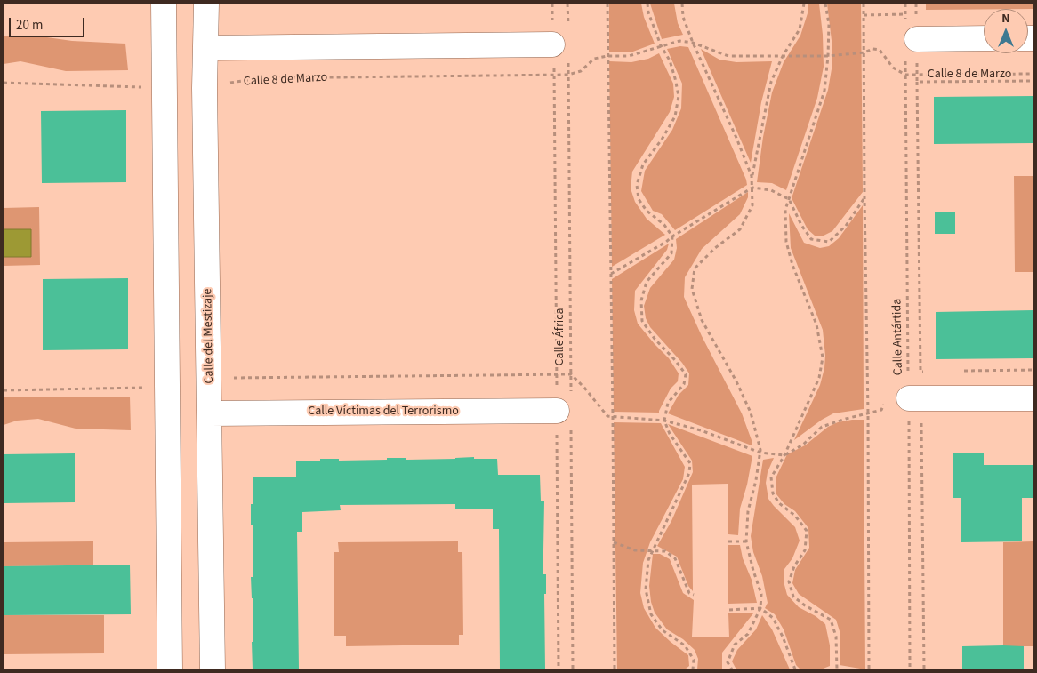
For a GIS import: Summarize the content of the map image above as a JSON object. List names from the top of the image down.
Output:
{
  "streets": {
    "street": ["Calle del Mestizaje", "Calle Víctimas del Terrorismo"],
    "path": ["Calle 8 de Marzo", "Calle África", "Calle Antártida"]
  },
  "crossings": [
    ["Calle 8 de Marzo", "Calle del Mestizaje"],
    ["Calle 8 de Marzo", "Calle África"],
    ["Calle 8 de Marzo", "Calle Antártida"],
    ["Calle del Mestizaje", "Calle Víctimas del Terrorismo"],
    ["Calle África", "Calle Víctimas del Terrorismo"]
  ],
  "scale_bar": "20 m",
  "north": "top"
}
